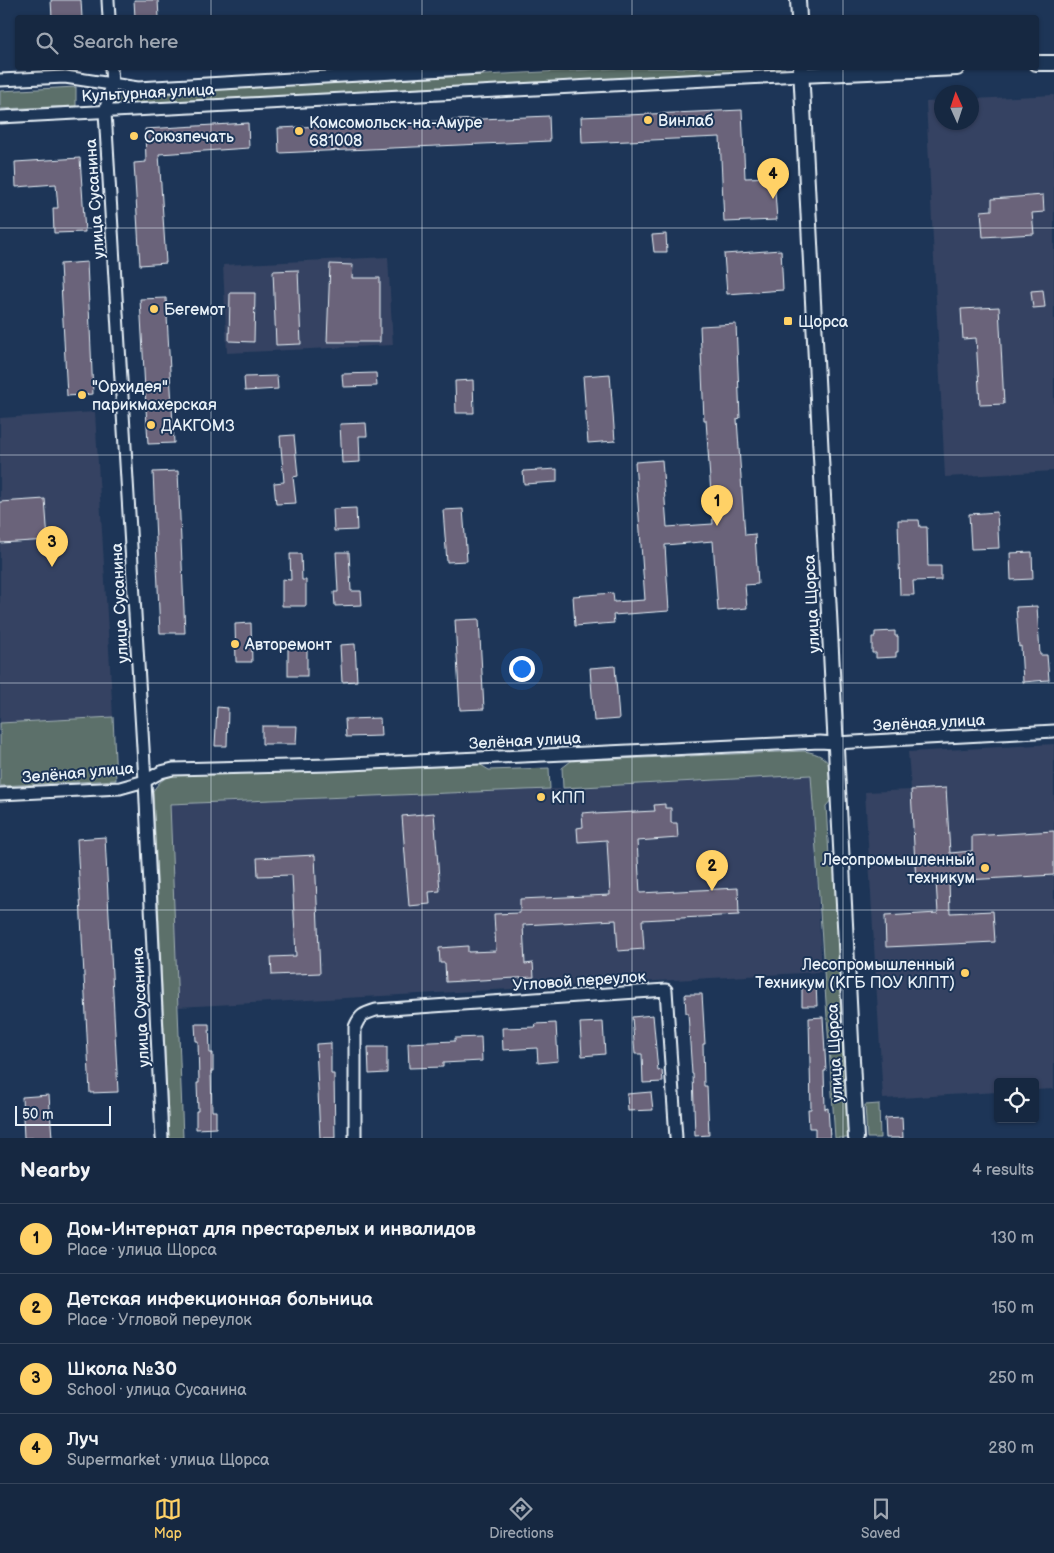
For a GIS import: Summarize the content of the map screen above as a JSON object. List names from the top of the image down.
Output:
{
  "streets": {
    "street": [
      "Культурная улица",
      "улица Сусанина",
      "улица Щорса",
      "Зелёная улица",
      "Угловой переулок"
    ]
  },
  "crossings": [
    ["Культурная улица", "улица Сусанина"],
    ["Культурная улица", "улица Щорса"],
    ["улица Сусанина", "Зелёная улица"],
    ["улица Щорса", "Зелёная улица"]
  ],
  "places": {
    "other": [
      "Винлаб",
      "Комсомольск-на-Амуре 681008",
      "Союзпечать",
      "Бегемот",
      "\"Орхидея\" парикмахерская",
      "ДАКГОМЗ",
      "Авторемонт",
      "КПП",
      "Лесопромышленный техникум",
      "Лесопромышленный Техникум (КГБ ПОУ КЛПТ)"
    ],
    "transit": ["Щорса"]
  },
  "scale_bar": "50 m",
  "north": "top",
  "page": {
    "search": "Search here",
    "pins": [
      "4",
      "1",
      "3",
      "2"
    ],
    "scale": "50 m",
    "heading": ["Nearby", "4 results"],
    "list": [
      {
        "mark": "1",
        "name": "Дом-Интернат для престарелых и инвалидов",
        "note": "Place · улица Щорса",
        "value": "130 m"
      },
      {
        "mark": "2",
        "name": "Детская инфекционная больница",
        "note": "Place · Угловой переулок",
        "value": "150 m"
      },
      {
        "mark": "3",
        "name": "Школа №30",
        "note": "School · улица Сусанина",
        "value": "250 m"
      },
      {
        "mark": "4",
        "name": "Луч",
        "note": "Supermarket · улица Щорса",
        "value": "280 m"
      }
    ],
    "nav": ["Map", "Directions", "Saved"]
  }
}
